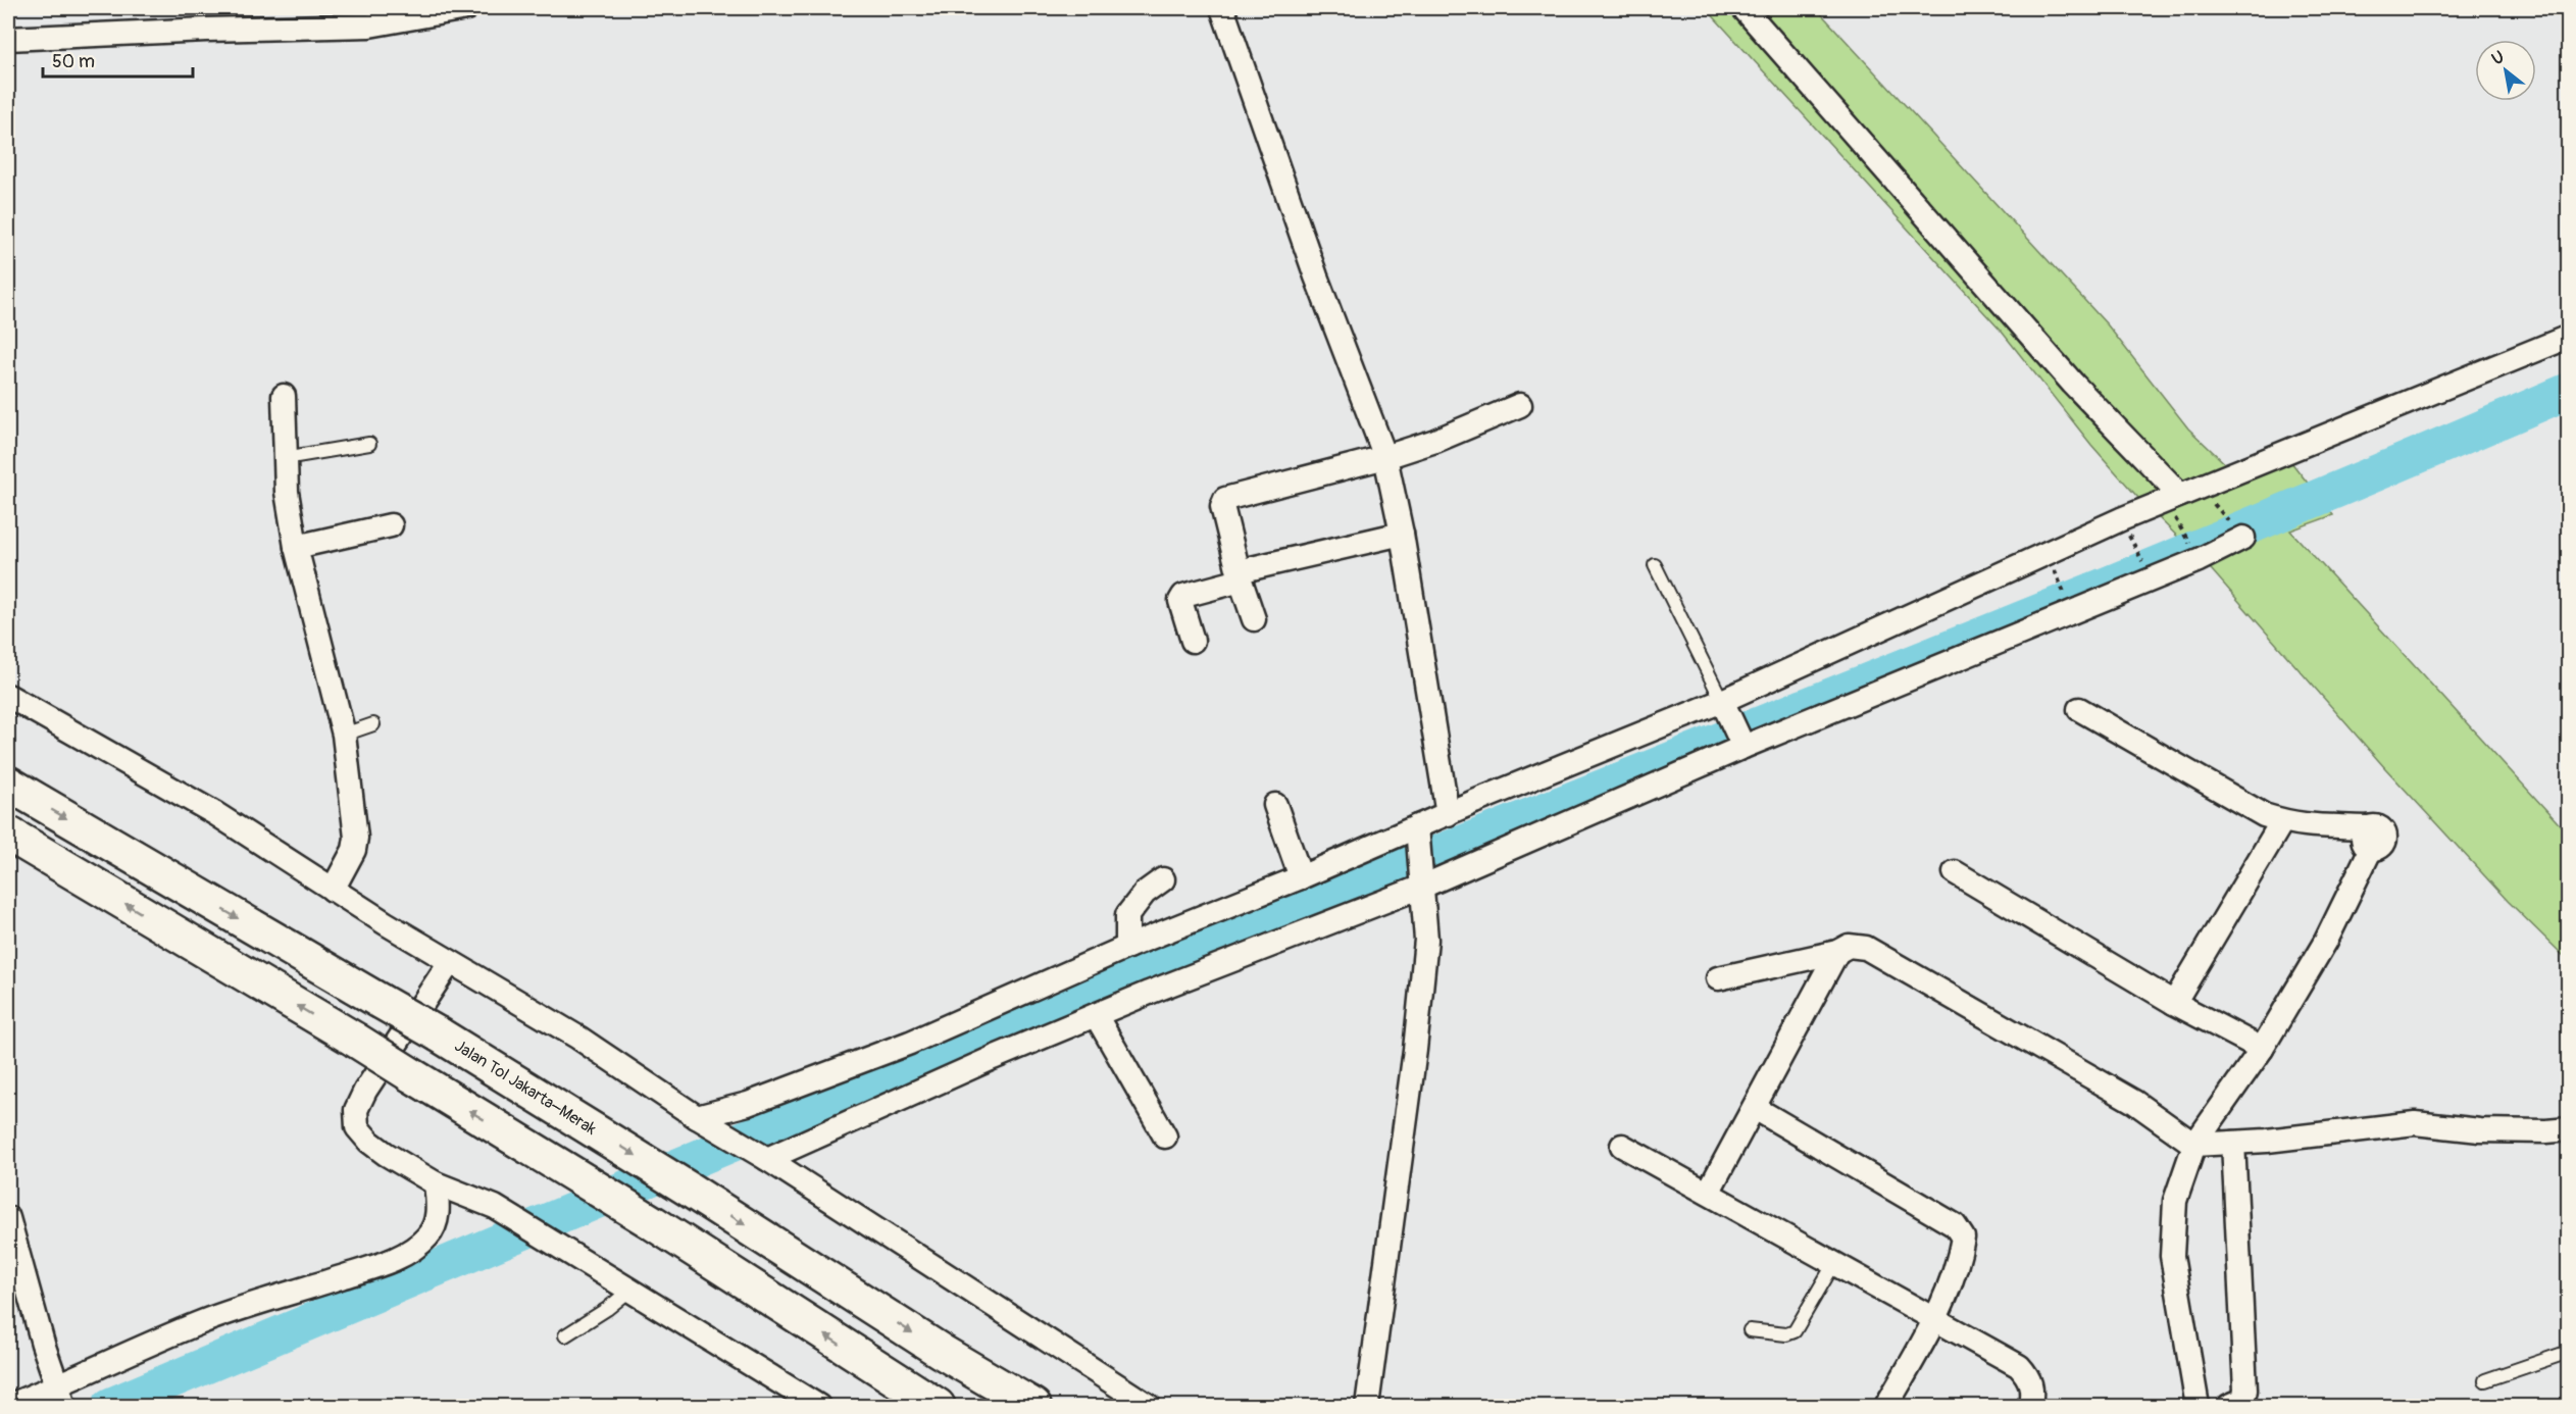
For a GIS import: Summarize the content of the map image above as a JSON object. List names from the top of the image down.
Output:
{
  "streets": {
    "highway": ["Jalan Tol Jakarta–Merak"]
  },
  "scale_bar": "50 m",
  "north": "top left"
}
